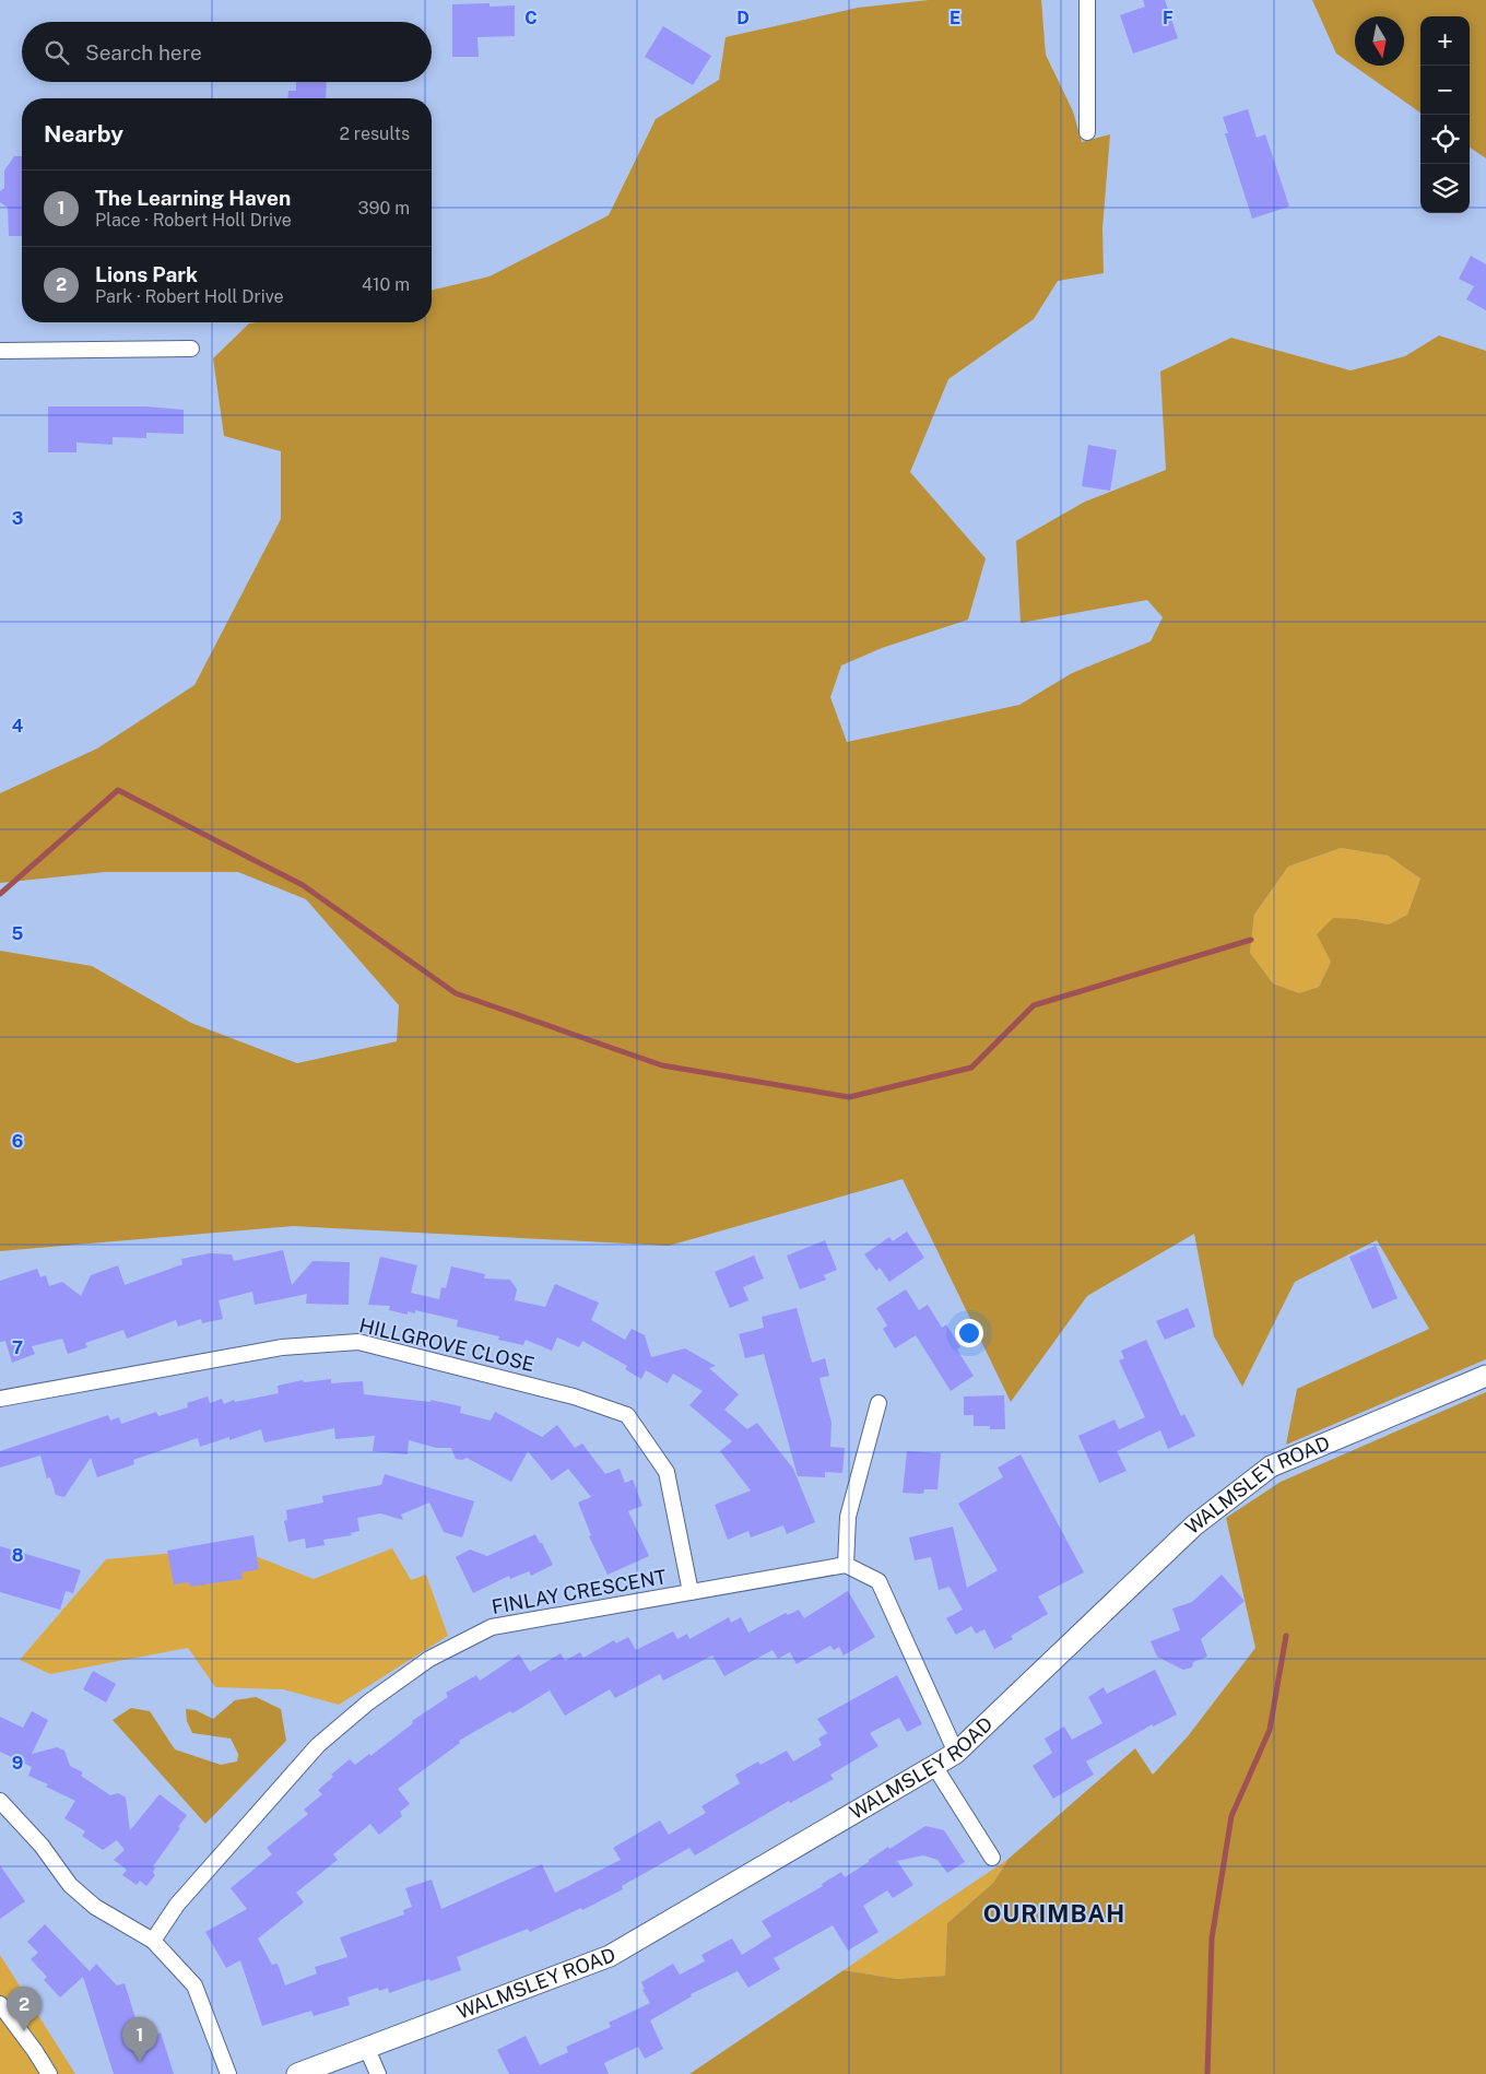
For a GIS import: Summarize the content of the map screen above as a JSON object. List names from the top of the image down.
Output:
{
  "streets": {
    "street": ["HILLGROVE CLOSE", "WALMSLEY ROAD", "FINLAY CRESCENT"]
  },
  "crossings": [
    ["HILLGROVE CLOSE", "FINLAY CRESCENT"]
  ],
  "districts": ["OURIMBAH"],
  "north": "bottom",
  "page": {
    "map_buttons": ["+", "−"],
    "search": "Search here",
    "heading": ["Nearby", "2 results"],
    "list": [
      {
        "mark": "1",
        "name": "The Learning Haven",
        "note": "Place · Robert Holl Drive",
        "value": "390 m"
      },
      {
        "mark": "2",
        "name": "Lions Park",
        "note": "Park · Robert Holl Drive",
        "value": "410 m"
      }
    ],
    "pins": ["2", "1"]
  },
  "grid": {
    "columns": [
      "C",
      "D",
      "E",
      "F"
    ],
    "rows": [
      "3",
      "4",
      "5",
      "6",
      "7",
      "8",
      "9"
    ]
  }
}
